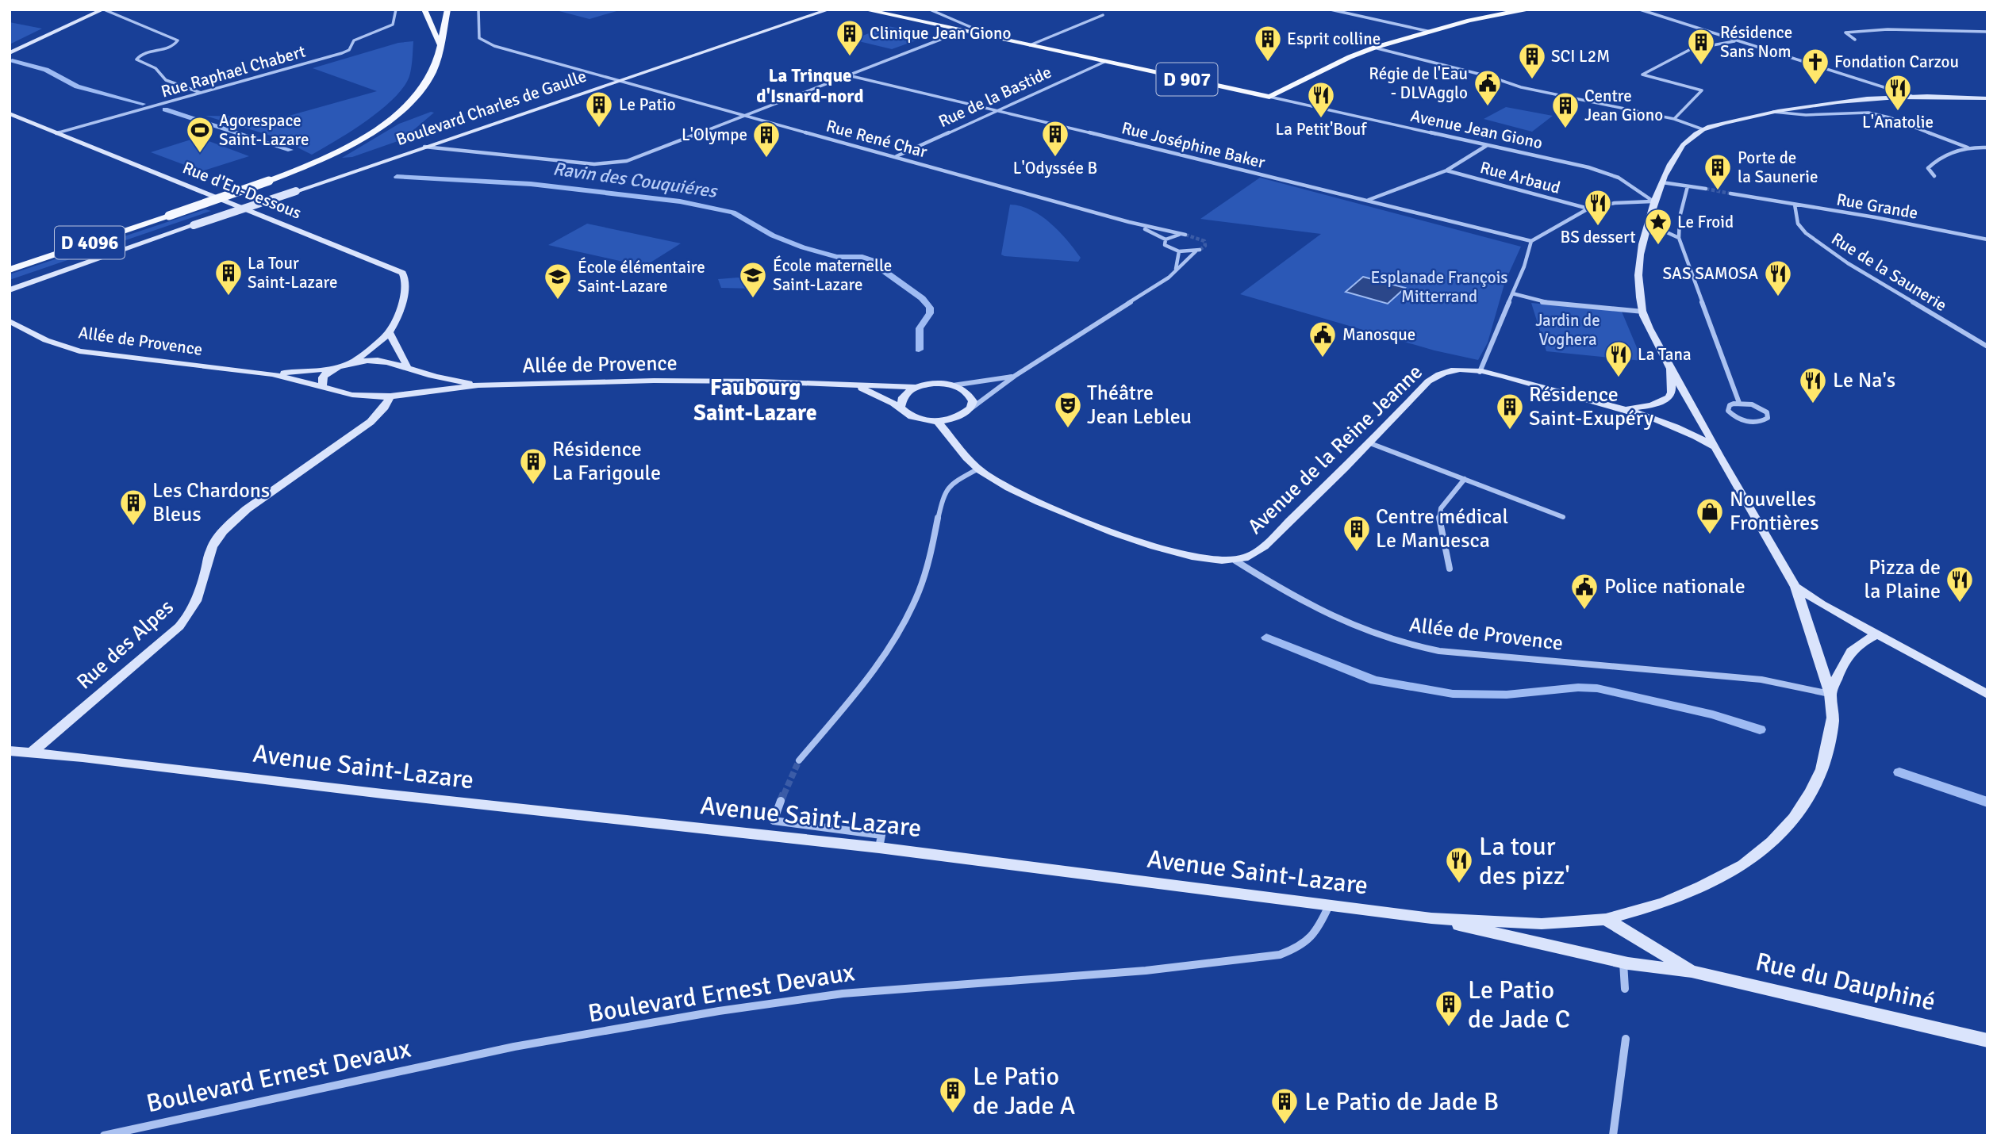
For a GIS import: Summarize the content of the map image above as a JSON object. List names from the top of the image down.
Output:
{
  "streets": {
    "main road": ["D 907", "Avenue Jean Giono", "D 4096"],
    "street": [
      "Rue Raphael Chabert",
      "Rue de la Bastide",
      "Boulevard Charles de Gaulle",
      "Rue René Char",
      "Rue Joséphine Baker",
      "Rue Arbaud",
      "Rue d'En-Dessous",
      "Rue Grande",
      "Rue de la Saunerie",
      "Allée de Provence",
      "Avenue de la Reine Jeanne",
      "Rue des Alpes",
      "Avenue Saint-Lazare",
      "Rue du Dauphiné",
      "Boulevard Ernest Devaux"
    ]
  },
  "crossings": [
    ["Rue Raphael Chabert", "Rue d'En-Dessous"],
    ["Rue de la Bastide", "Avenue Jean Giono"],
    ["Rue de la Bastide", "Rue René Char"],
    ["Rue de la Bastide", "Rue Joséphine Baker"],
    ["Boulevard Charles de Gaulle", "Rue René Char"],
    ["Rue Grande", "Rue de la Saunerie"],
    ["Allée de Provence", "Avenue de la Reine Jeanne"],
    ["Allée de Provence", "Rue des Alpes"],
    ["Allée de Provence", "Avenue Saint-Lazare"],
    ["Rue des Alpes", "Avenue Saint-Lazare"],
    ["Avenue Saint-Lazare", "Rue du Dauphiné"],
    ["Avenue Saint-Lazare", "Boulevard Ernest Devaux"]
  ],
  "districts": ["La Trinque d'Isnard-nord", "Faubourg Saint-Lazare"],
  "water": ["Ravin des Couquiéres"],
  "parks": ["Esplanade François Mitterrand", "Jardin de Voghera"],
  "places": {
    "building": [
      "Clinique Jean Giono",
      "Esprit colline",
      "Résidence Sans Nom",
      "SCI L2M",
      "Le Patio",
      "Centre Jean Giono",
      "L'Odyssée B",
      "L'Olympe",
      "Porte de la Saunerie",
      "La Tour Saint-Lazare",
      "Résidence Saint-Exupéry",
      "Résidence La Farigoule",
      "Les Chardons Bleus",
      "Centre médical Le Manuesca",
      "Le Patio de Jade C",
      "Le Patio de Jade A",
      "Le Patio de Jade B"
    ],
    "church": ["Fondation Carzou"],
    "public building": ["Régie de l'Eau - DLVAgglo", "Manosque", "Police nationale"],
    "restaurant": [
      "L'Anatolie",
      "La Petit'Bouf",
      "BS dessert",
      "SAS SAMOSA",
      "La Tana",
      "Le Na's",
      "Pizza de la Plaine",
      "La tour des pizz'"
    ],
    "sports": ["Agorespace Saint-Lazare"],
    "place": ["Le Froid"],
    "school or university": ["École maternelle Saint-Lazare", "École élémentaire Saint-Lazare"],
    "theatre": ["Théâtre Jean Lebleu"],
    "shop": ["Nouvelles Frontières"]
  }
}
